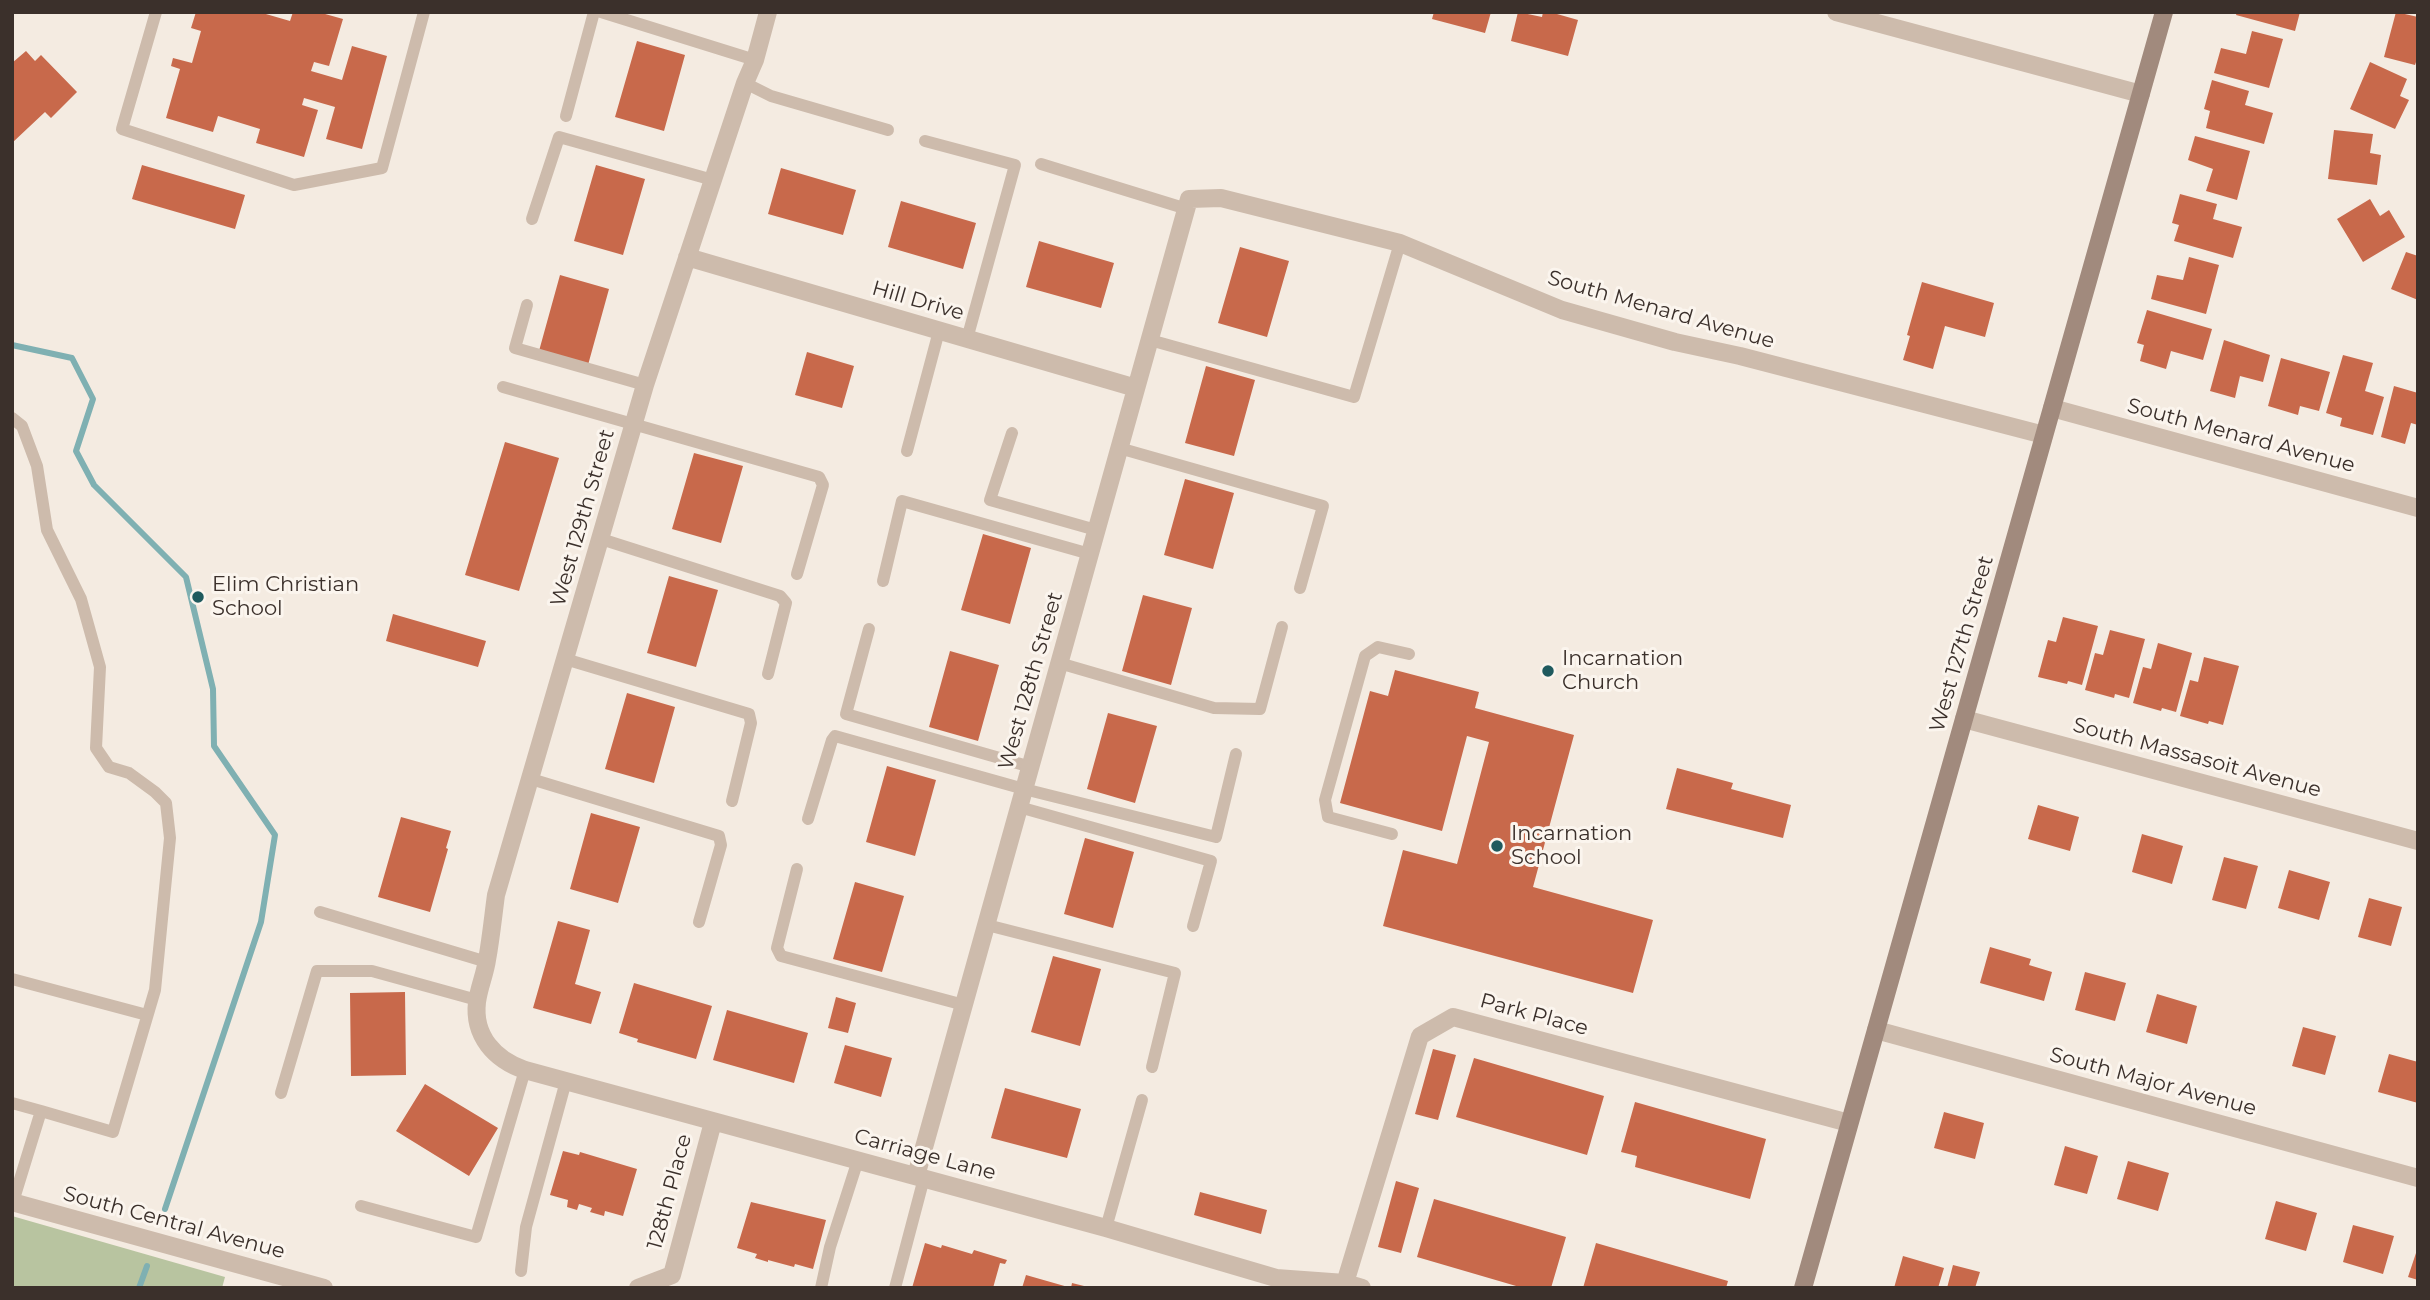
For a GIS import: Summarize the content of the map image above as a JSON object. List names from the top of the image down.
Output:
{
  "streets": {
    "main road": ["West 127th Street"],
    "street": [
      "Hill Drive",
      "South Menard Avenue",
      "West 129th Street",
      "West 128th Street",
      "South Massasoit Avenue",
      "Park Place",
      "South Major Avenue",
      "Carriage Lane",
      "128th Place",
      "South Central Avenue"
    ]
  },
  "crossings": [
    ["Hill Drive", "West 129th Street"],
    ["Hill Drive", "West 128th Street"],
    ["South Menard Avenue", "West 127th Street"],
    ["South Menard Avenue", "West 128th Street"],
    ["West 129th Street", "Carriage Lane"],
    ["West 127th Street", "South Massasoit Avenue"],
    ["West 127th Street", "Park Place"],
    ["West 127th Street", "South Major Avenue"],
    ["West 128th Street", "Carriage Lane"],
    ["Park Place", "Carriage Lane"],
    ["Carriage Lane", "128th Place"]
  ],
  "places": ["Elim Christian School", "Incarnation Church", "Incarnation School"]
}
